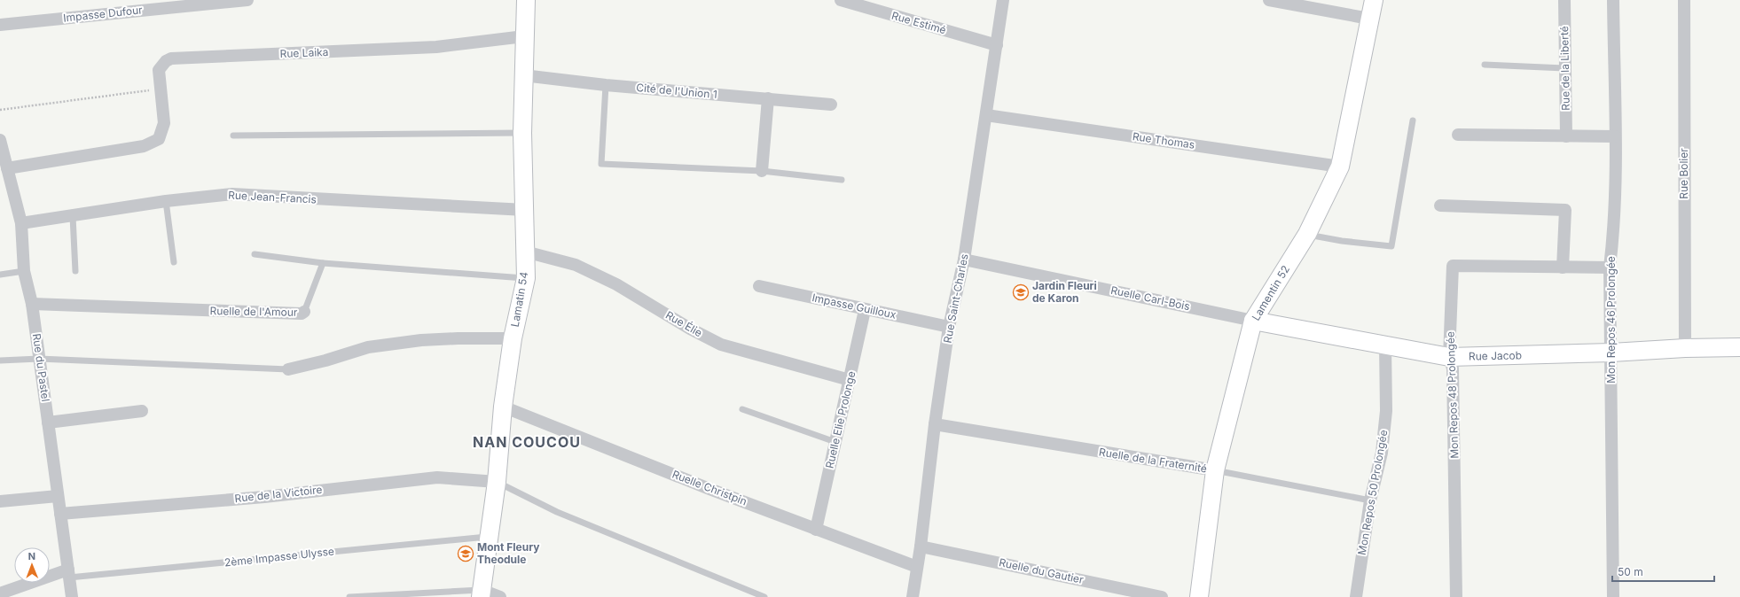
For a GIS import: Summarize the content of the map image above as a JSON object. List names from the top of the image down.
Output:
{
  "streets": {
    "street": [
      "Impasse Dufour",
      "Rue Estimé",
      "Rue Laika",
      "Rue de la Liberté",
      "Cité de l'Union 1",
      "Rue Thomas",
      "Rue Bolier",
      "Rue Jean-Francis",
      "Lamentin 52",
      "Rue Saint-Charles",
      "Ruelle Carl-Bois",
      "Lamatin 54",
      "Impasse Guilloux",
      "Ruelle de l'Amour",
      "Mon Repos 46 Prolongée",
      "Rue Élie",
      "Rue Jacob",
      "Rue du Pastel",
      "Mon Repos 48 Prolongée",
      "Ruelle Elie Prolonge",
      "Ruelle de la Fraternité",
      "Ruelle Christpin",
      "Mon Repos 50 Prolongée",
      "Rue de la Victoire",
      "2ème Impasse Ulysse",
      "Ruelle du Gautier"
    ]
  },
  "crossings": [
    ["Rue Estimé", "Rue Saint-Charles"],
    ["Rue Laika", "Lamatin 54"],
    ["Rue Laika", "Rue du Pastel"],
    ["Cité de l'Union 1", "Lamatin 54"],
    ["Rue Thomas", "Lamentin 52"],
    ["Rue Thomas", "Rue Saint-Charles"],
    ["Rue Bolier", "Rue Jacob"],
    ["Rue Jean-Francis", "Lamatin 54"],
    ["Rue Jean-Francis", "Rue du Pastel"],
    ["Lamentin 52", "Ruelle Carl-Bois"],
    ["Lamentin 52", "Rue Jacob"],
    ["Lamentin 52", "Ruelle de la Fraternité"],
    ["Rue Saint-Charles", "Ruelle Carl-Bois"],
    ["Rue Saint-Charles", "Impasse Guilloux"],
    ["Rue Saint-Charles", "Ruelle de la Fraternité"],
    ["Rue Saint-Charles", "Ruelle Christpin"],
    ["Rue Saint-Charles", "Ruelle du Gautier"],
    ["Ruelle Carl-Bois", "Rue Jacob"],
    ["Lamatin 54", "Rue Élie"],
    ["Lamatin 54", "Ruelle Christpin"],
    ["Lamatin 54", "Rue de la Victoire"],
    ["Lamatin 54", "2ème Impasse Ulysse"],
    ["Impasse Guilloux", "Ruelle Elie Prolonge"],
    ["Ruelle de l'Amour", "Rue du Pastel"],
    ["Mon Repos 46 Prolongée", "Rue Jacob"],
    ["Mon Repos 46 Prolongée", "Mon Repos 48 Prolongée"],
    ["Rue Élie", "Ruelle Elie Prolonge"],
    ["Rue Jacob", "Mon Repos 48 Prolongée"],
    ["Rue Jacob", "Mon Repos 50 Prolongée"],
    ["Rue du Pastel", "Rue de la Victoire"],
    ["Rue du Pastel", "2ème Impasse Ulysse"],
    ["Ruelle Elie Prolonge", "Ruelle Christpin"],
    ["Ruelle de la Fraternité", "Mon Repos 50 Prolongée"]
  ],
  "districts": ["NAN COUCOU"],
  "places": {
    "school or university": ["Jardin Fleuri de Karon", "Mont Fleury Theodule"]
  },
  "scale_bar": "50 m",
  "north": "top"
}
